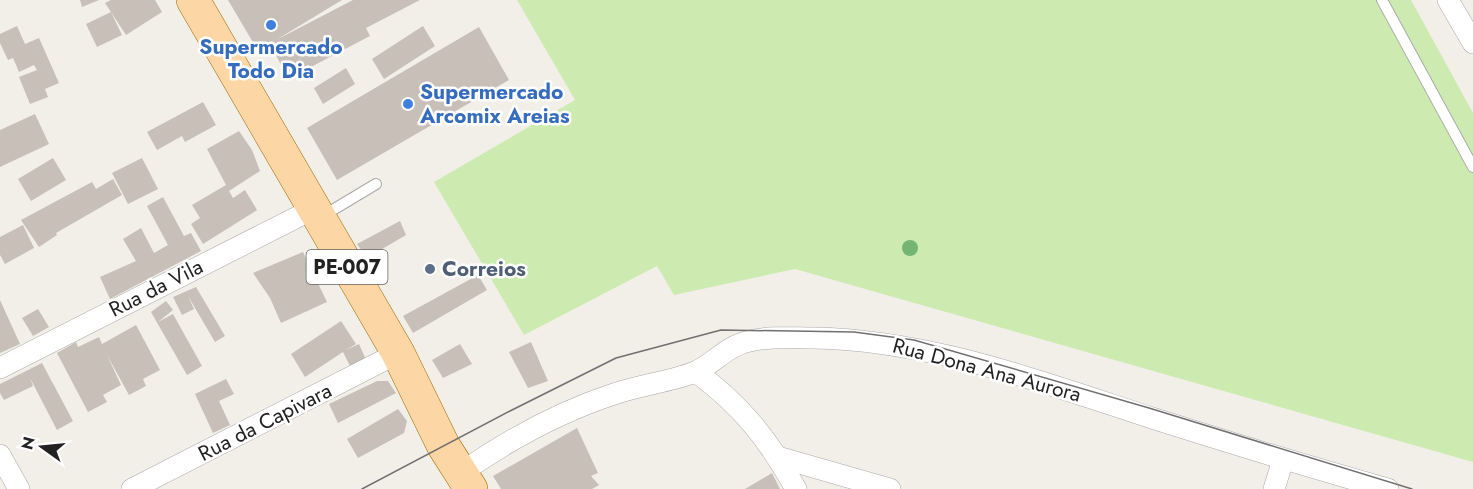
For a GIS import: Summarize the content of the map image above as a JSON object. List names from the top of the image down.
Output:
{
  "streets": {
    "main road": ["PE-007"],
    "street": ["Rua da Vila", "Rua Dona Ana Aurora", "Rua da Capivara"]
  },
  "crossings": [
    ["PE-007", "Rua da Vila"],
    ["PE-007", "Rua Dona Ana Aurora"],
    ["PE-007", "Rua da Capivara"]
  ],
  "places": ["Supermercado Todo Dia", "Supermercado Arcomix Areias", "Correios"],
  "north": "left"
}
